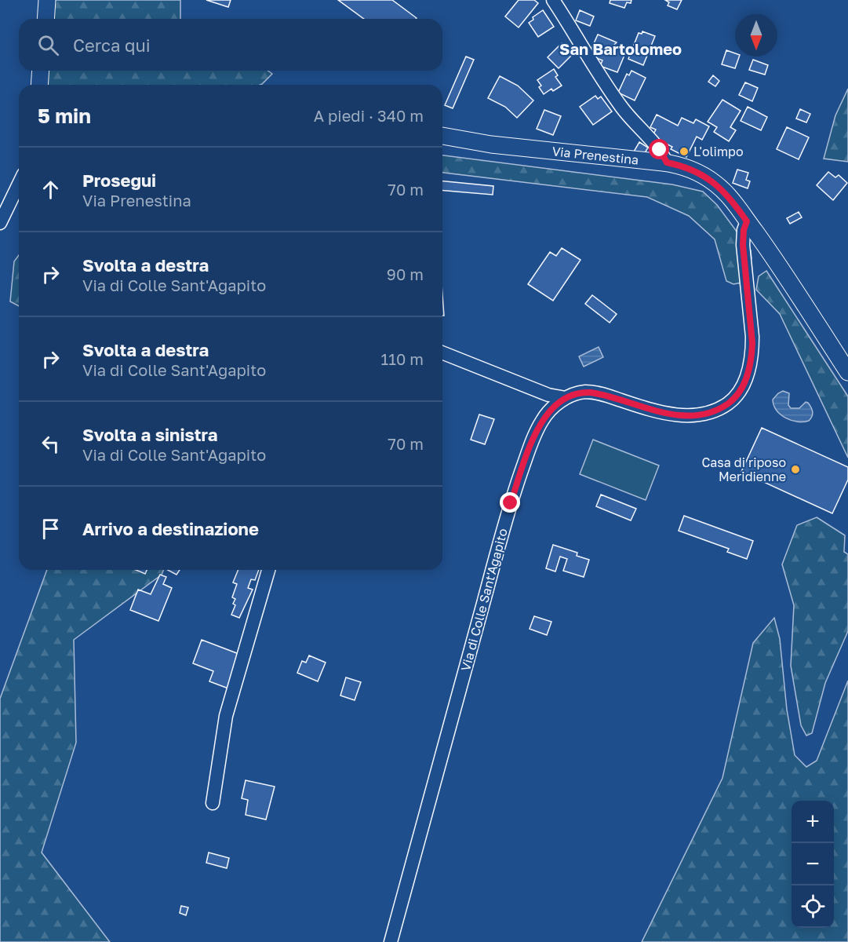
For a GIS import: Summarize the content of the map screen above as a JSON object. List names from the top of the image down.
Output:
{
  "streets": {
    "main road": ["Via Prenestina"],
    "street": ["Via di Colle Sant'Agapito"]
  },
  "crossings": [
    ["Via Prenestina", "Via di Colle Sant'Agapito"]
  ],
  "districts": ["San Bartolomeo"],
  "places": ["L'olimpo", "Casa di riposo Meridienne"],
  "north": "bottom",
  "page": {
    "search": "Cerca qui",
    "heading": ["5 min", "A piedi · 340 m"],
    "list": [
      ["Prosegui", "Via Prenestina", "70 m"],
      ["Svolta a destra", "Via di Colle Sant'Agapito", "90 m"],
      ["Svolta a destra", "Via di Colle Sant'Agapito", "110 m"],
      ["Svolta a sinistra", "Via di Colle Sant'Agapito", "70 m"],
      "Arrivo a destinazione"
    ],
    "map_buttons": ["+", "−"]
  }
}
